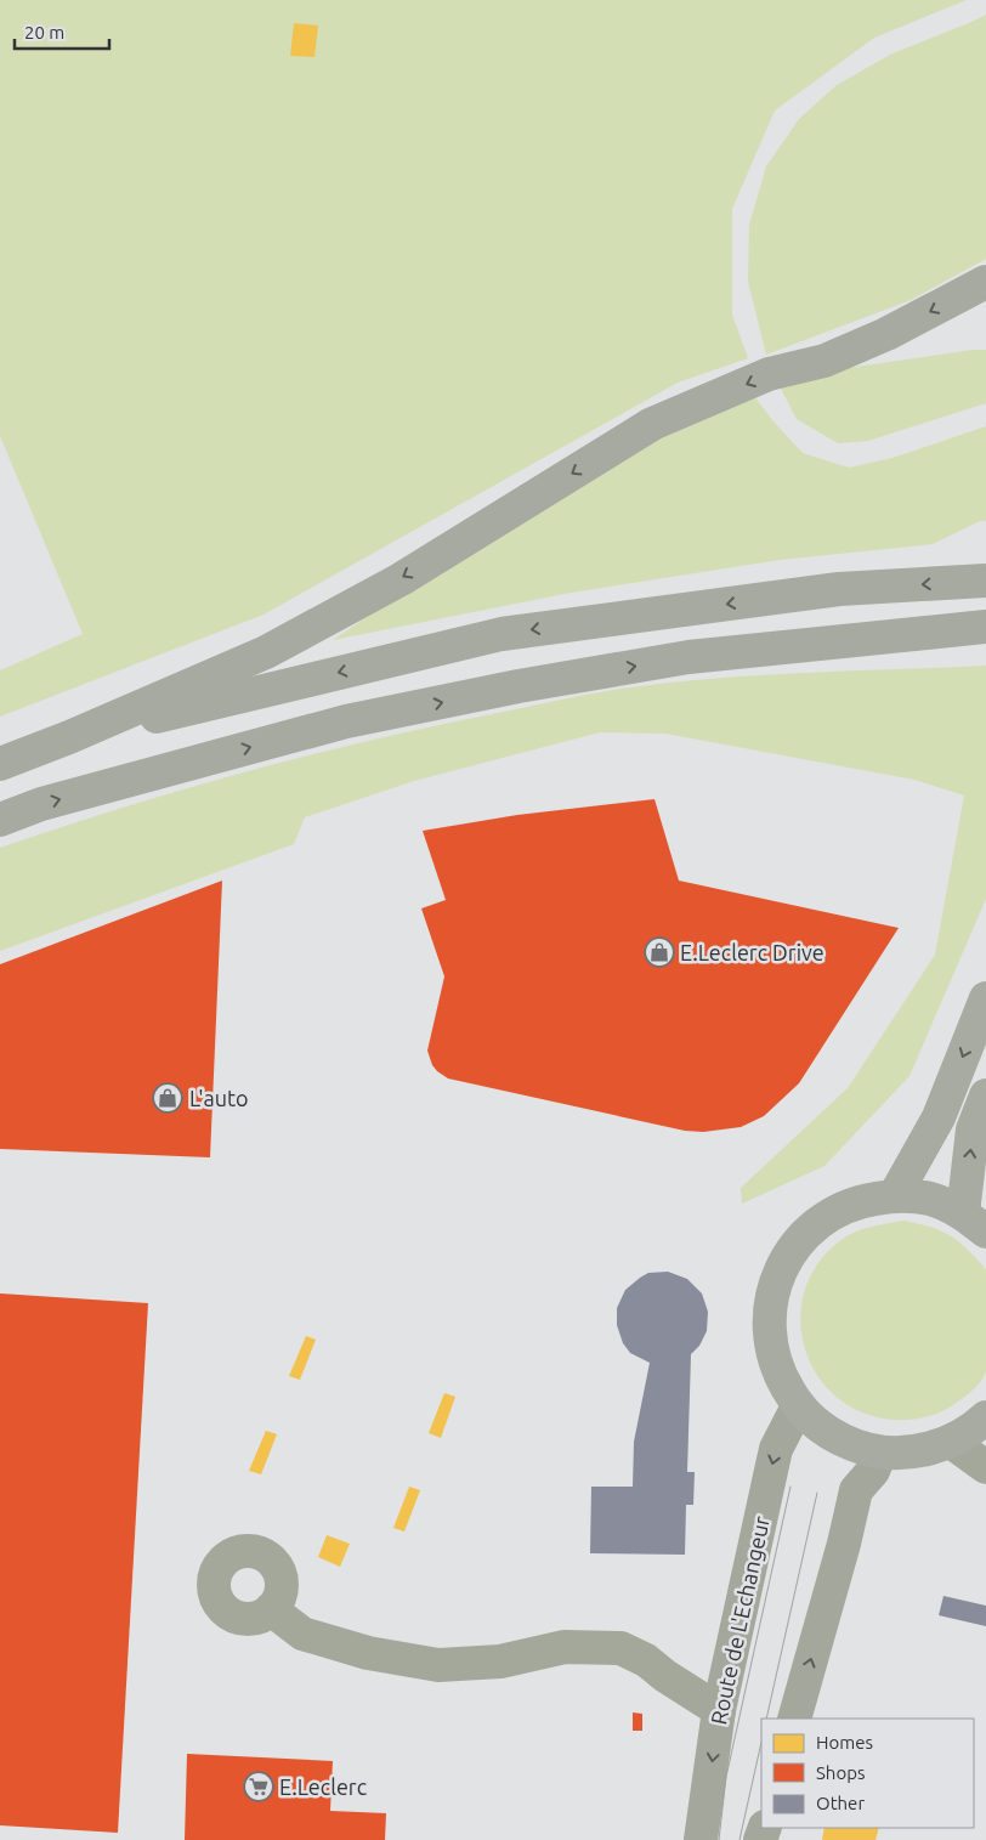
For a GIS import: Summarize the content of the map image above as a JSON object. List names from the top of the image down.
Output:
{
  "streets": {
    "main road": ["Route de L'Echangeur"]
  },
  "places": {
    "shop": ["E.Leclerc Drive", "L'auto"],
    "supermarket": ["E.Leclerc"]
  },
  "legend": ["Homes", "Shops", "Other"],
  "scale_bar": "20 m"
}
